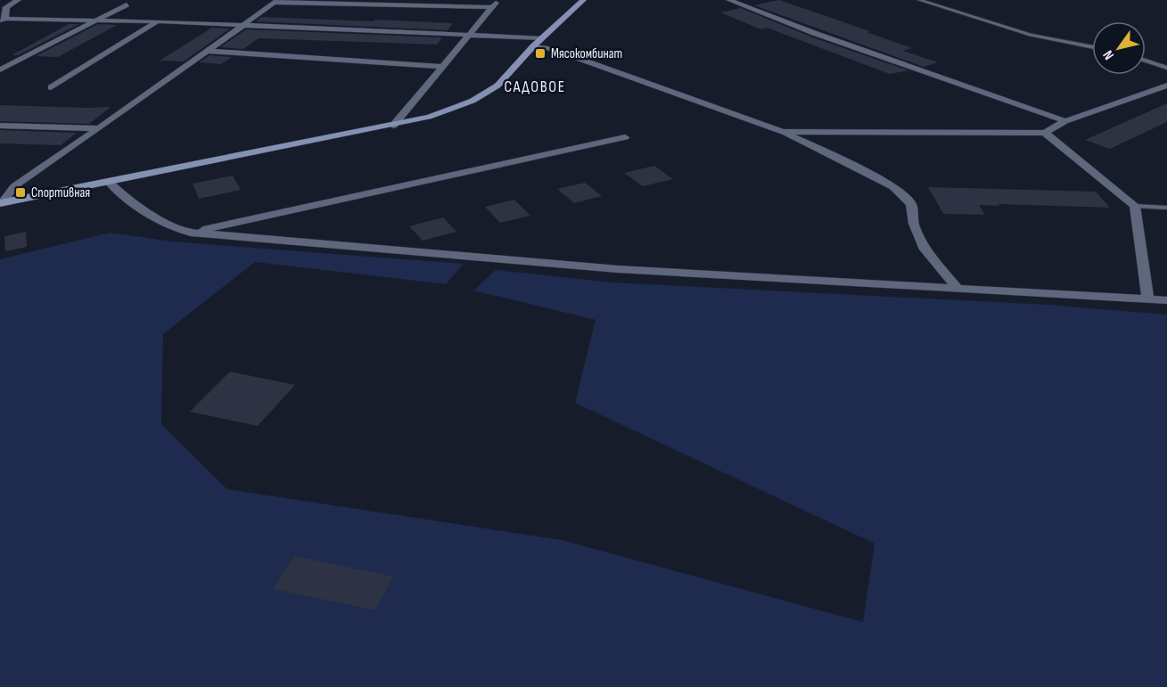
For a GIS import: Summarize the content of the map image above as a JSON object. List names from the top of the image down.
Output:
{
  "districts": ["САДОВОЕ"],
  "places": {
    "transit": ["Мясокомбинат", "Спортивная"]
  },
  "north": "bottom left"
}
